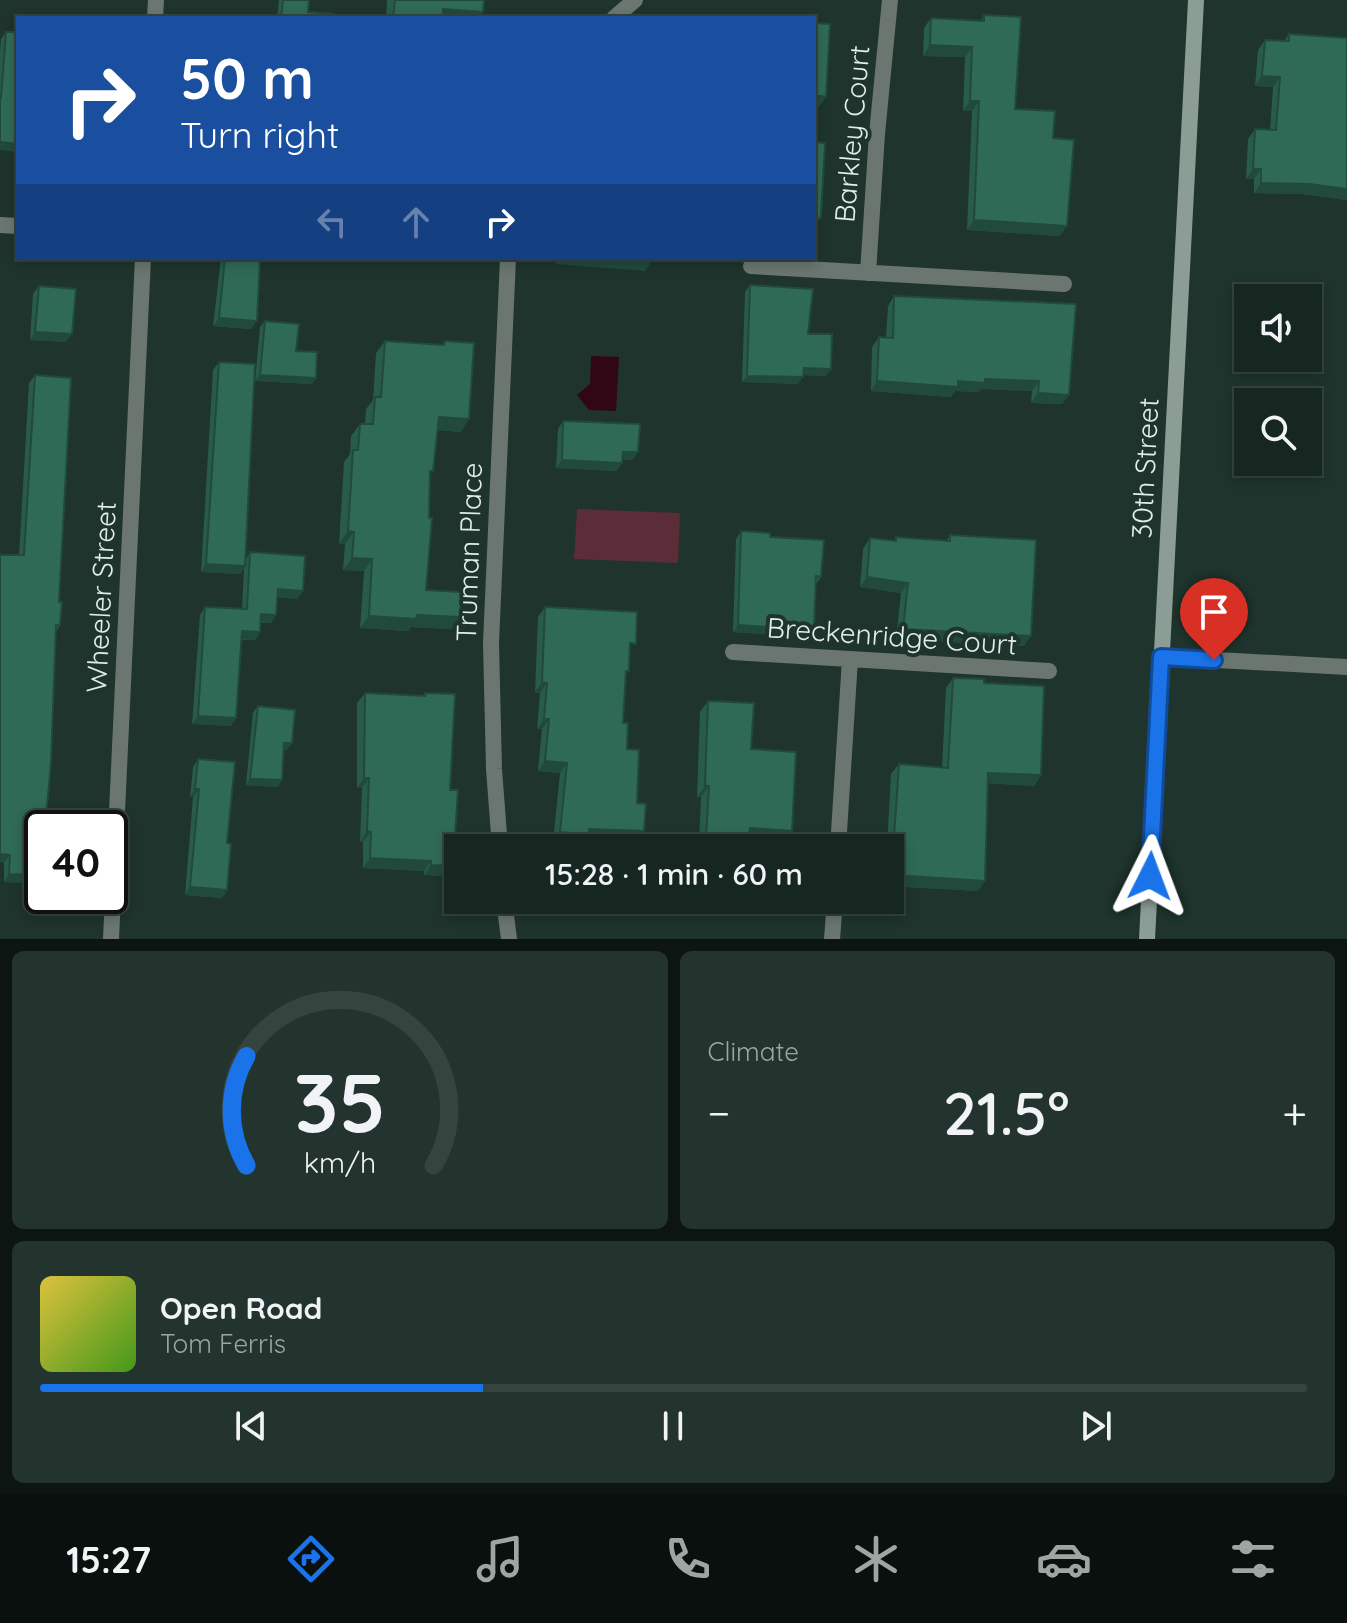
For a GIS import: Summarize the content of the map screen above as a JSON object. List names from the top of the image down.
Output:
{
  "streets": {
    "street": [
      "Barkley Court",
      "30th Street",
      "Truman Place",
      "Wheeler Street",
      "Breckenridge Court"
    ]
  },
  "page": {
    "turn": ["50 m", "Turn right"],
    "limit": "40",
    "trip": "15:28 · 1 min · 60 m",
    "tile": "Climate",
    "heat": ["−", "21.5°", "+"],
    "song": ["Open Road", "Tom Ferris"],
    "tabs": "15:27",
    "gauge": ["35", "km/h"]
  }
}
